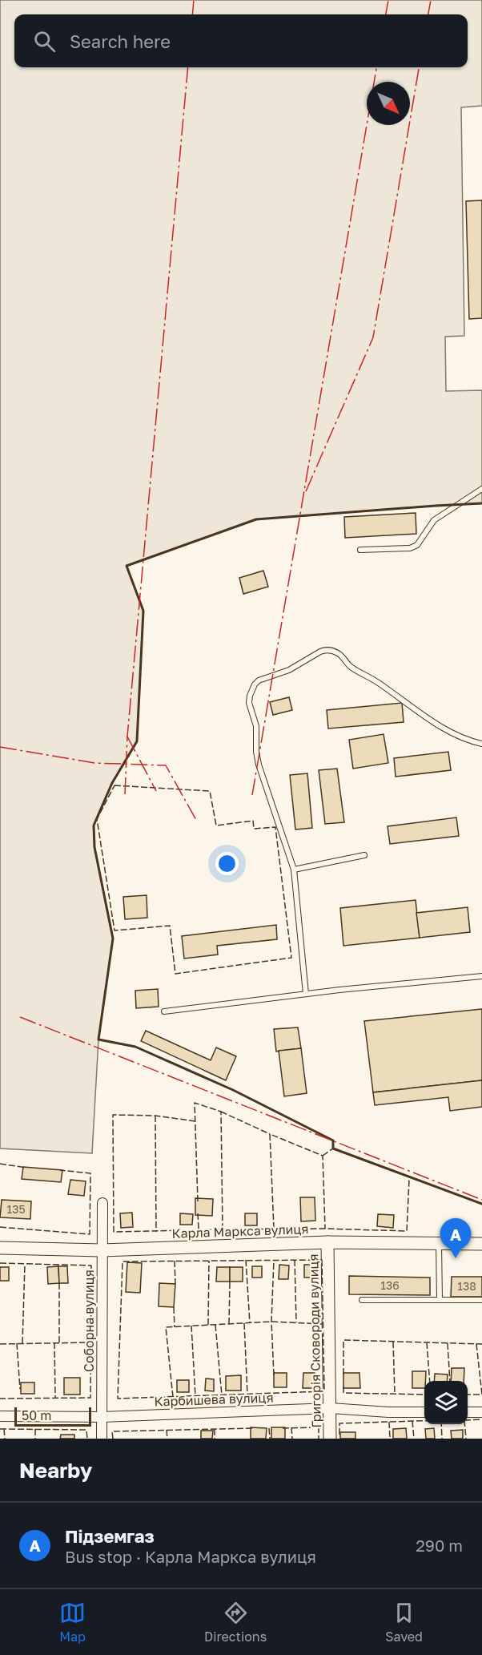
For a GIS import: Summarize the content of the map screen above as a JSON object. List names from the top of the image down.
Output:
{
  "streets": {
    "street": [
      "Карла Маркса вулиця",
      "Соборна вулиця",
      "Григорія Сковороди вулиця",
      "Карбишева вулиця"
    ]
  },
  "crossings": [
    ["Карла Маркса вулиця", "Соборна вулиця"],
    ["Карла Маркса вулиця", "Григорія Сковороди вулиця"],
    ["Соборна вулиця", "Карбишева вулиця"],
    ["Григорія Сковороди вулиця", "Карбишева вулиця"]
  ],
  "house_numbers": ["135", "136", "138"],
  "scale_bar": "50 m",
  "north": "bottom right",
  "page": {
    "search": "Search here",
    "pins": "A",
    "scale": "50 m",
    "heading": "Nearby",
    "list": [
      {
        "mark": "A",
        "name": "Підземгаз",
        "note": "Bus stop · Карла Маркса вулиця",
        "value": "290 m"
      }
    ],
    "nav": ["Map", "Directions", "Saved"]
  }
}
